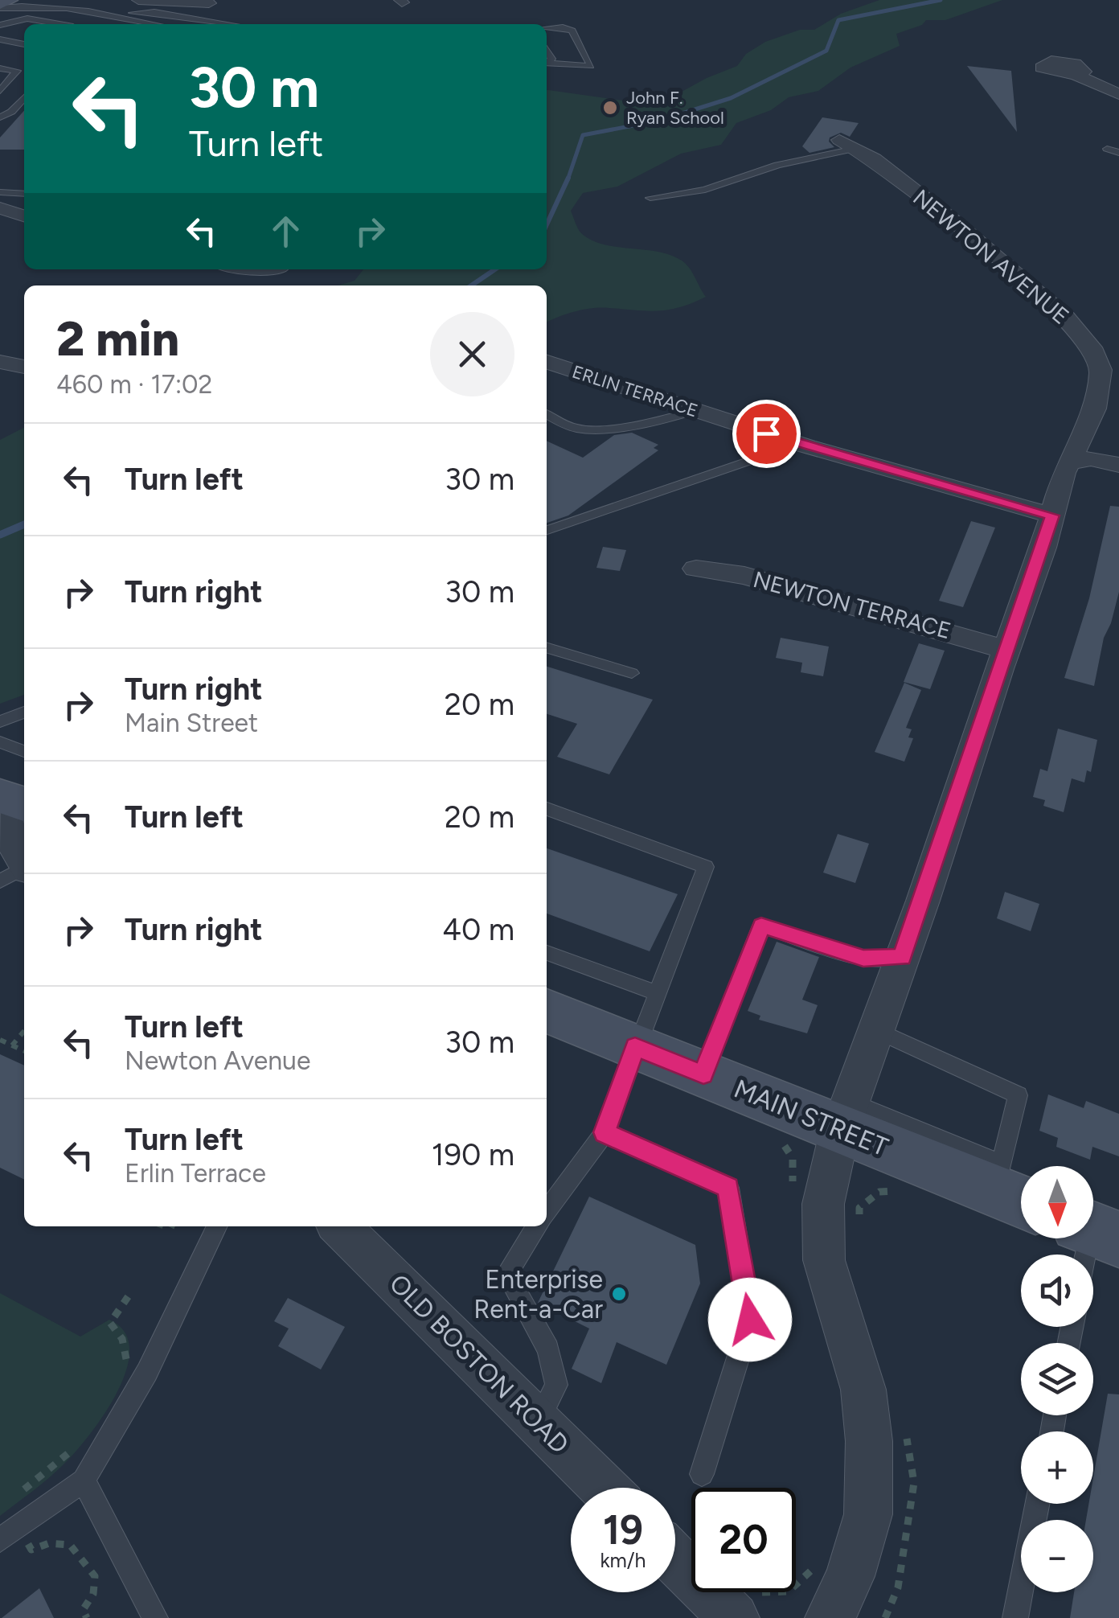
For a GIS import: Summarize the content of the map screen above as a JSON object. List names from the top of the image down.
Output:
{
  "streets": {
    "main road": ["MAIN STREET"],
    "street": [
      "NEWTON AVENUE",
      "ERLIN TERRACE",
      "NEWTON TERRACE",
      "OLD BOSTON ROAD"
    ]
  },
  "crossings": [
    ["NEWTON AVENUE", "ERLIN TERRACE"],
    ["NEWTON AVENUE", "NEWTON TERRACE"],
    ["NEWTON AVENUE", "MAIN STREET"]
  ],
  "places": ["John F. Ryan School", "Enterprise Rent-a-Car"],
  "north": "bottom",
  "page": {
    "turn": ["30 m", "Turn left"],
    "heading": ["2 min", "460 m · 17:02"],
    "list": [
      {
        "name": "Turn left",
        "value": "30 m"
      },
      {
        "name": "Turn right",
        "value": "30 m"
      },
      {
        "name": "Turn right",
        "note": "Main Street",
        "value": "20 m"
      },
      {
        "name": "Turn left",
        "value": "20 m"
      },
      {
        "name": "Turn right",
        "value": "40 m"
      },
      {
        "name": "Turn left",
        "note": "Newton Avenue",
        "value": "30 m"
      },
      {
        "name": "Turn left",
        "note": "Erlin Terrace",
        "value": "190 m"
      }
    ],
    "map_buttons": ["+", "−"],
    "speed": "19 km/h",
    "limit": "20"
  }
}
